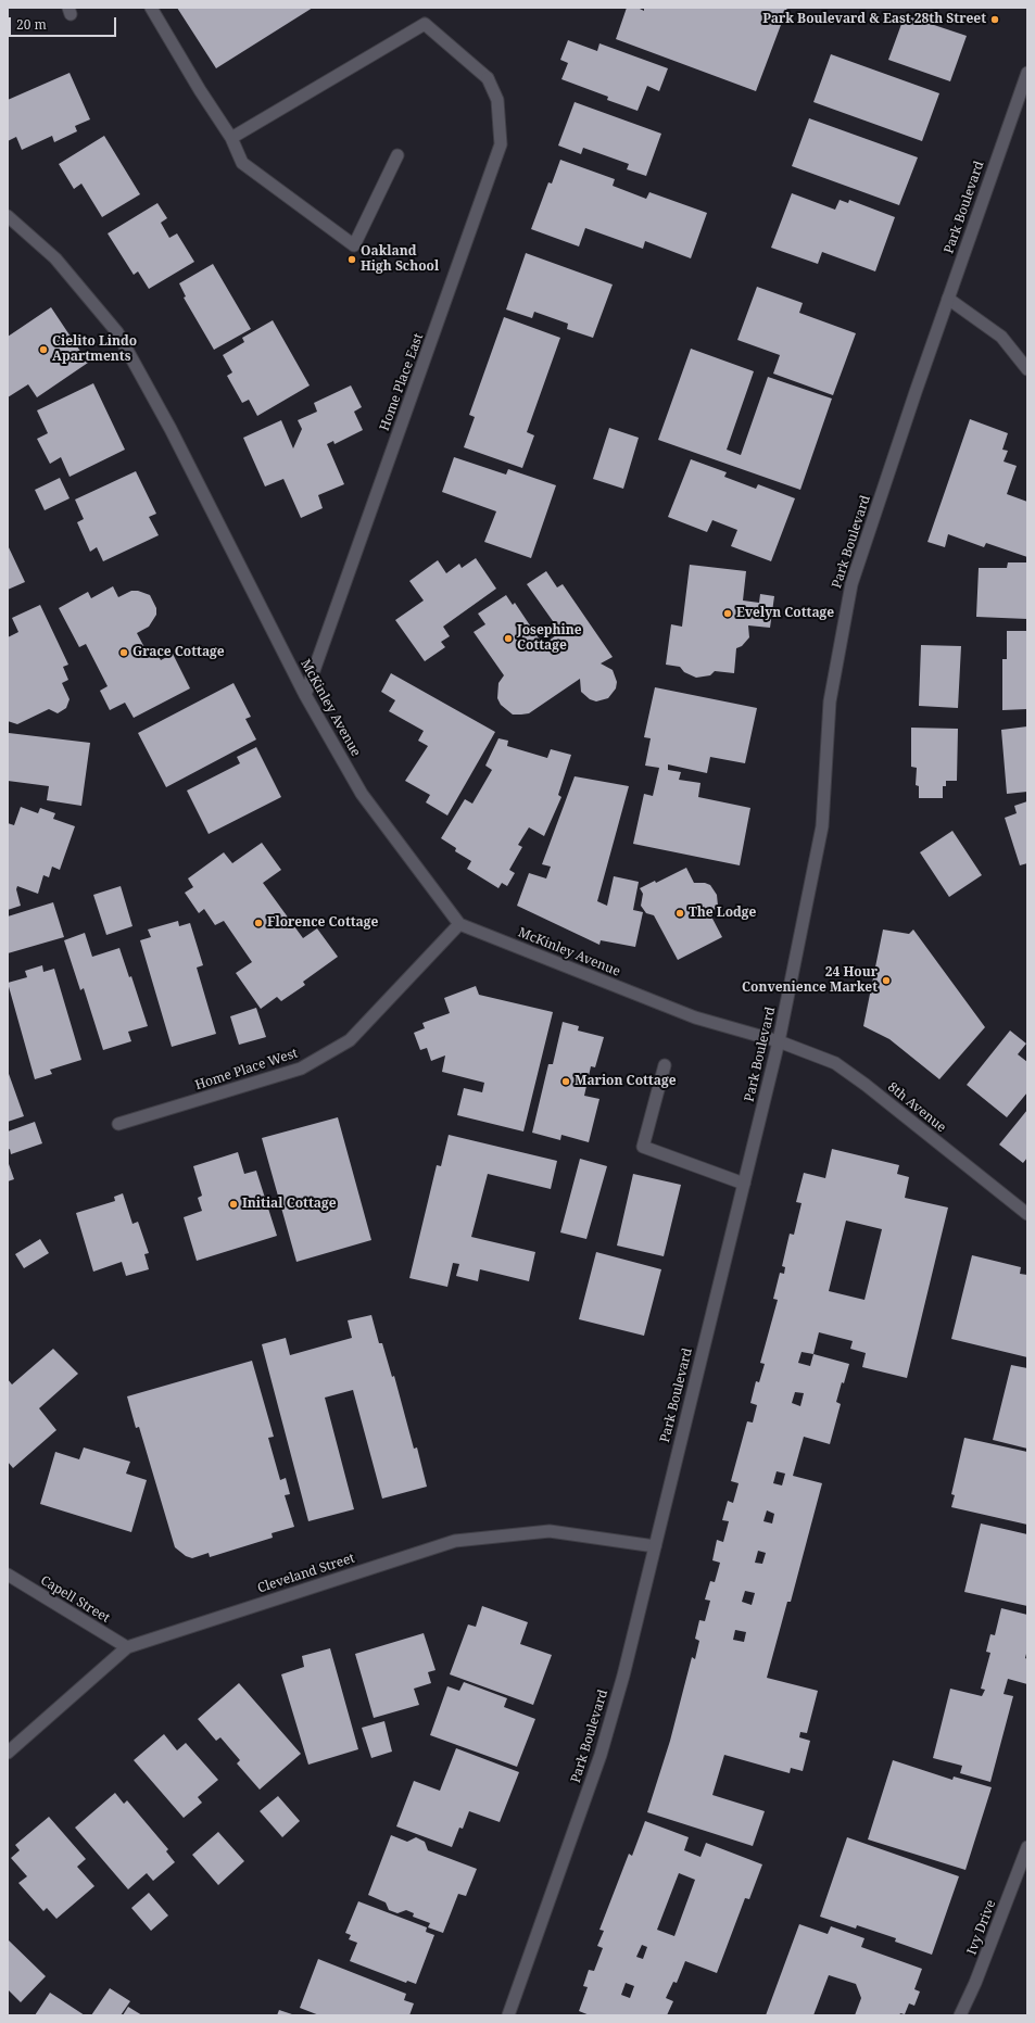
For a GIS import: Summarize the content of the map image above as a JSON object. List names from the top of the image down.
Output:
{
  "streets": {
    "street": [
      "Park Boulevard",
      "Home Place East",
      "McKinley Avenue",
      "Home Place West",
      "8th Avenue",
      "Cleveland Street",
      "Capell Street",
      "Ivy Drive"
    ]
  },
  "crossings": [
    ["Park Boulevard", "McKinley Avenue"],
    ["Park Boulevard", "8th Avenue"],
    ["Park Boulevard", "Cleveland Street"],
    ["Home Place East", "McKinley Avenue"],
    ["McKinley Avenue", "Home Place West"],
    ["McKinley Avenue", "8th Avenue"],
    ["Cleveland Street", "Capell Street"]
  ],
  "places": [
    "Park Boulevard & East 28th Street",
    "Oakland High School",
    "Cielito Lindo Apartments",
    "Evelyn Cottage",
    "Josephine Cottage",
    "Grace Cottage",
    "The Lodge",
    "Florence Cottage",
    "24 Hour Convenience Market",
    "Marion Cottage",
    "Initial Cottage"
  ],
  "scale_bar": "20 m"
}
